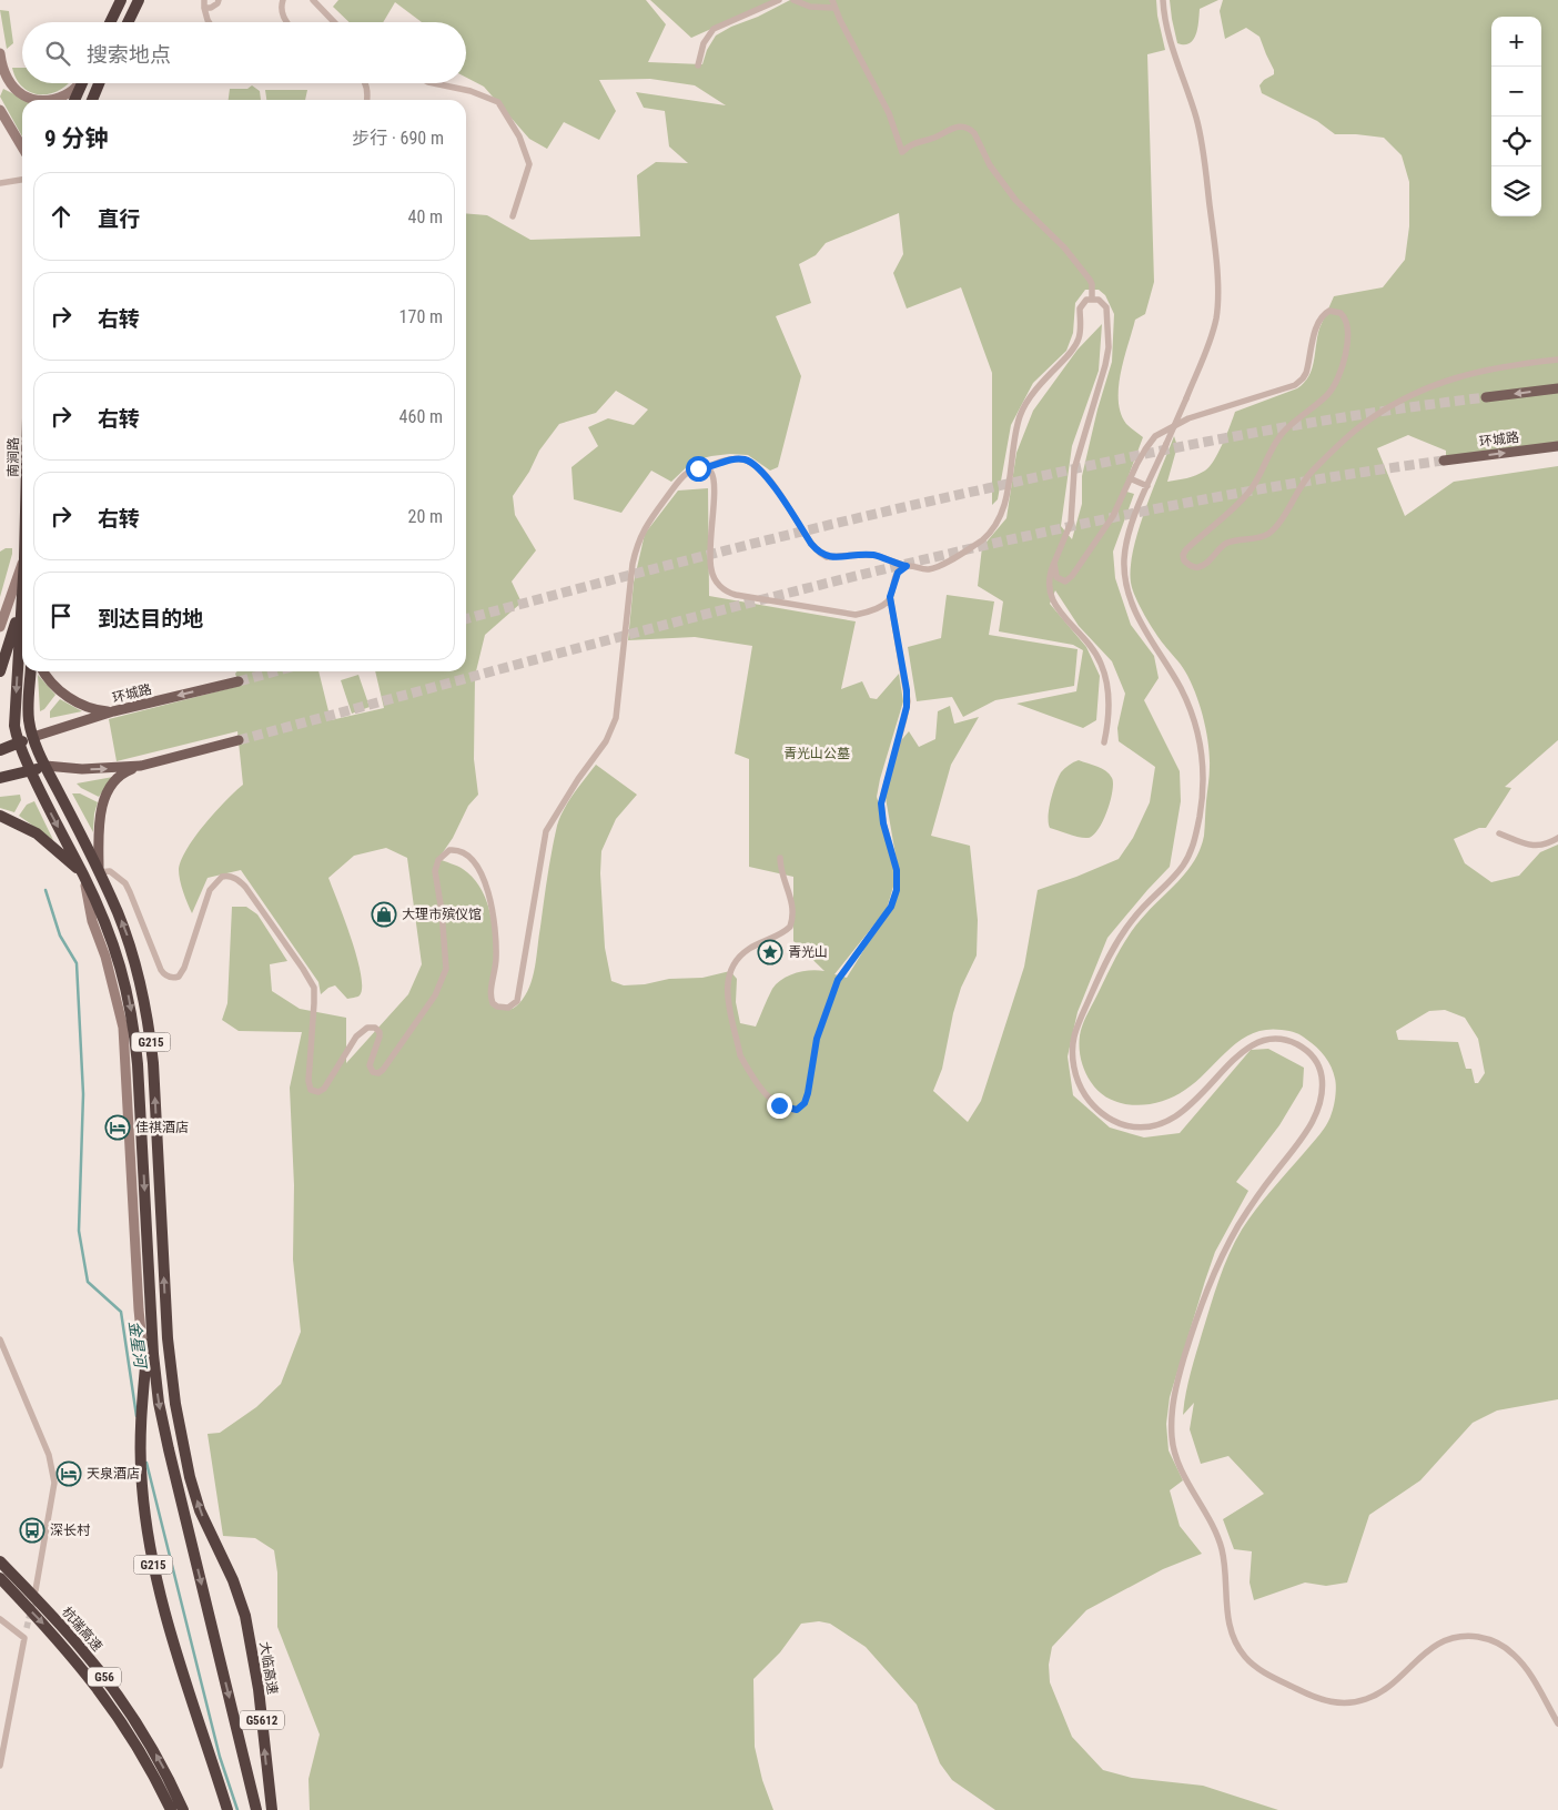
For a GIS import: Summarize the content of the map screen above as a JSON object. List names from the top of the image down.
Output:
{
  "streets": {
    "highway": [
      "南涧路",
      "G215",
      "杭瑞高速",
      "大临高速",
      "G56",
      "G5612"
    ],
    "main road": ["环城路"]
  },
  "crossings": [
    ["南涧路", "G215"],
    ["G215", "大临高速"],
    ["G215", "G5612"]
  ],
  "water": ["金星河"],
  "parks": ["青光山公墓"],
  "places": {
    "shop": ["大理市殡仪馆"],
    "place": ["青光山"],
    "hotel": ["佳祺酒店", "天泉酒店"],
    "bus stop": ["深长村"]
  },
  "page": {
    "map_buttons": ["+", "−"],
    "search": "搜索地点",
    "heading": ["9 分钟", "步行 · 690 m"],
    "list": [
      ["直行", "40 m"],
      ["右转", "170 m"],
      ["右转", "460 m"],
      ["右转", "20 m"],
      "到达目的地"
    ]
  }
}
